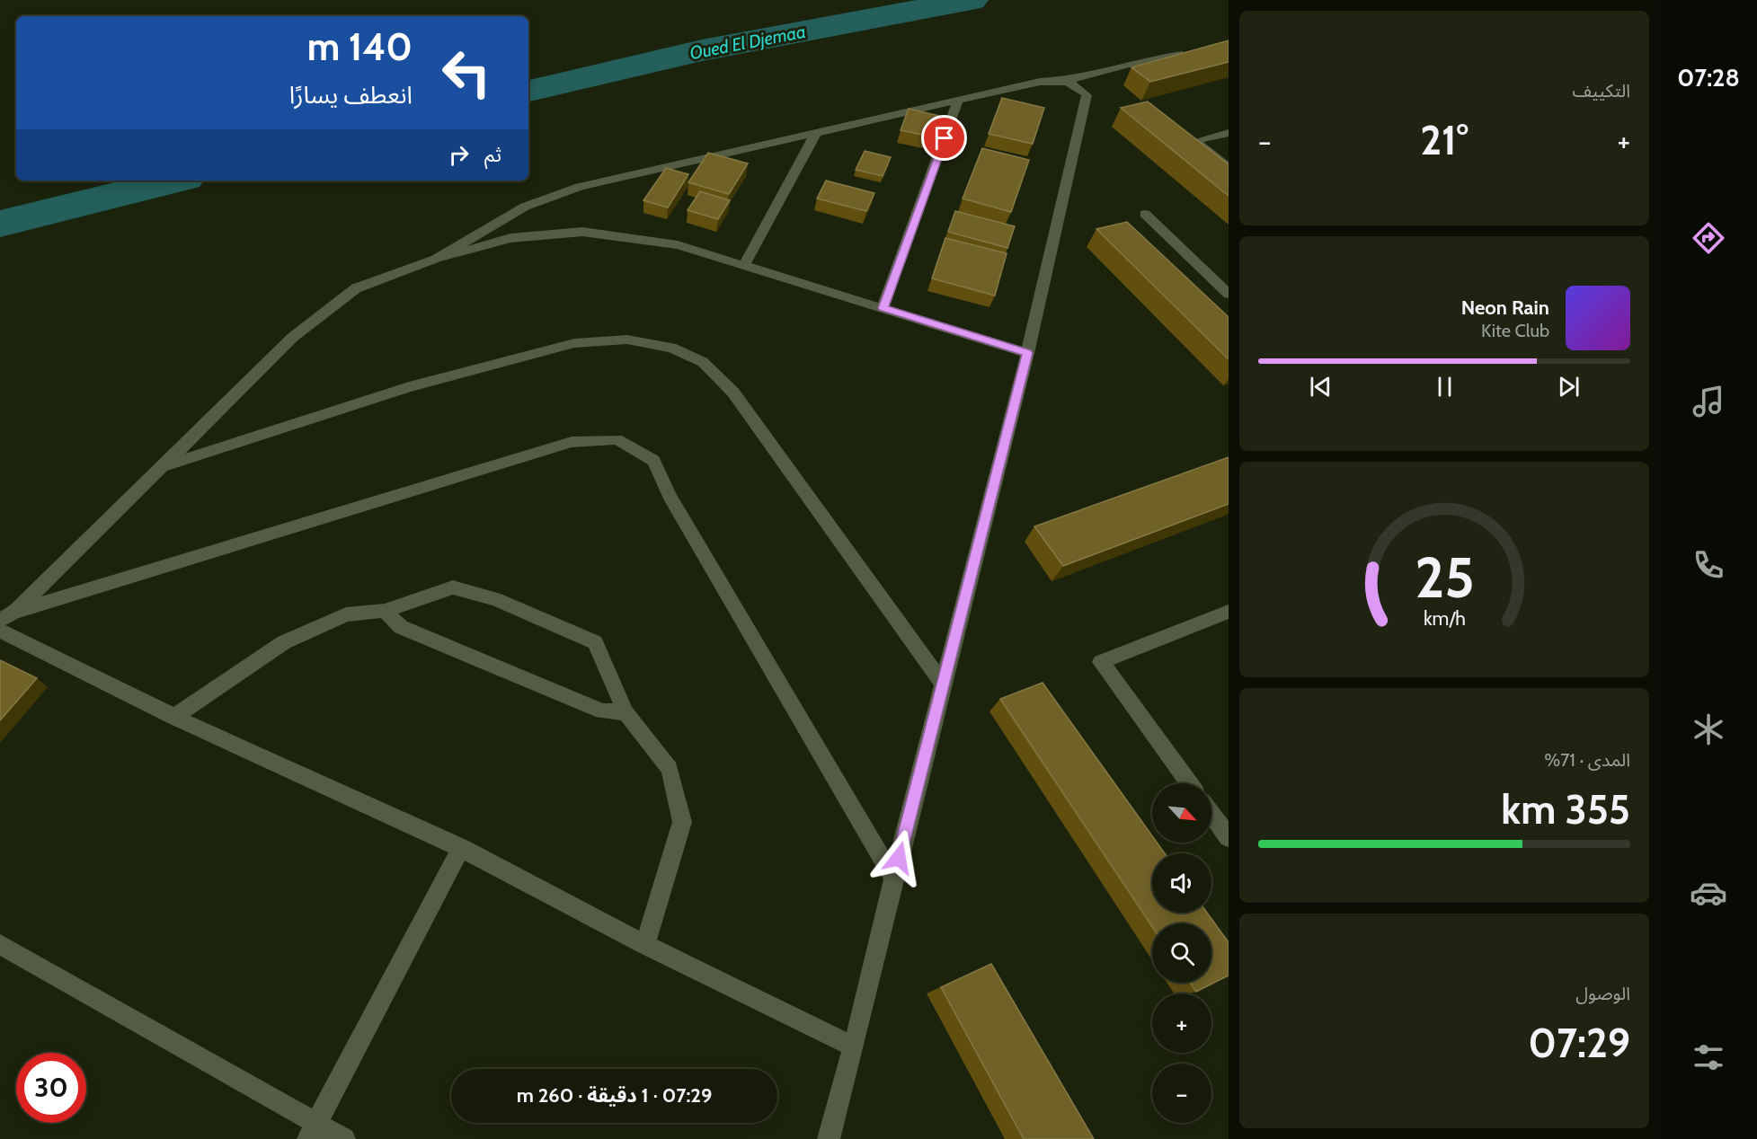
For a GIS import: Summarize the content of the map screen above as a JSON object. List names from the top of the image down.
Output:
{
  "water": ["Oued El Djemaa"],
  "north": "bottom right",
  "page": {
    "tabs": "07:28",
    "tile": [
      "التكييف",
      ["المدى · 71%", "355 km"],
      ["الوصول", "07:29"]
    ],
    "turn": ["140 m", "انعطف يسارًا"],
    "heat": ["−", "21°", "+"],
    "then": "ثم",
    "song": ["Neon Rain", "Kite Club"],
    "map_buttons": ["+", "−"],
    "limit": "30",
    "trip": "07:29 · 1 دقيقة · 260 m",
    "gauge": ["25", "km/h"]
  }
}
